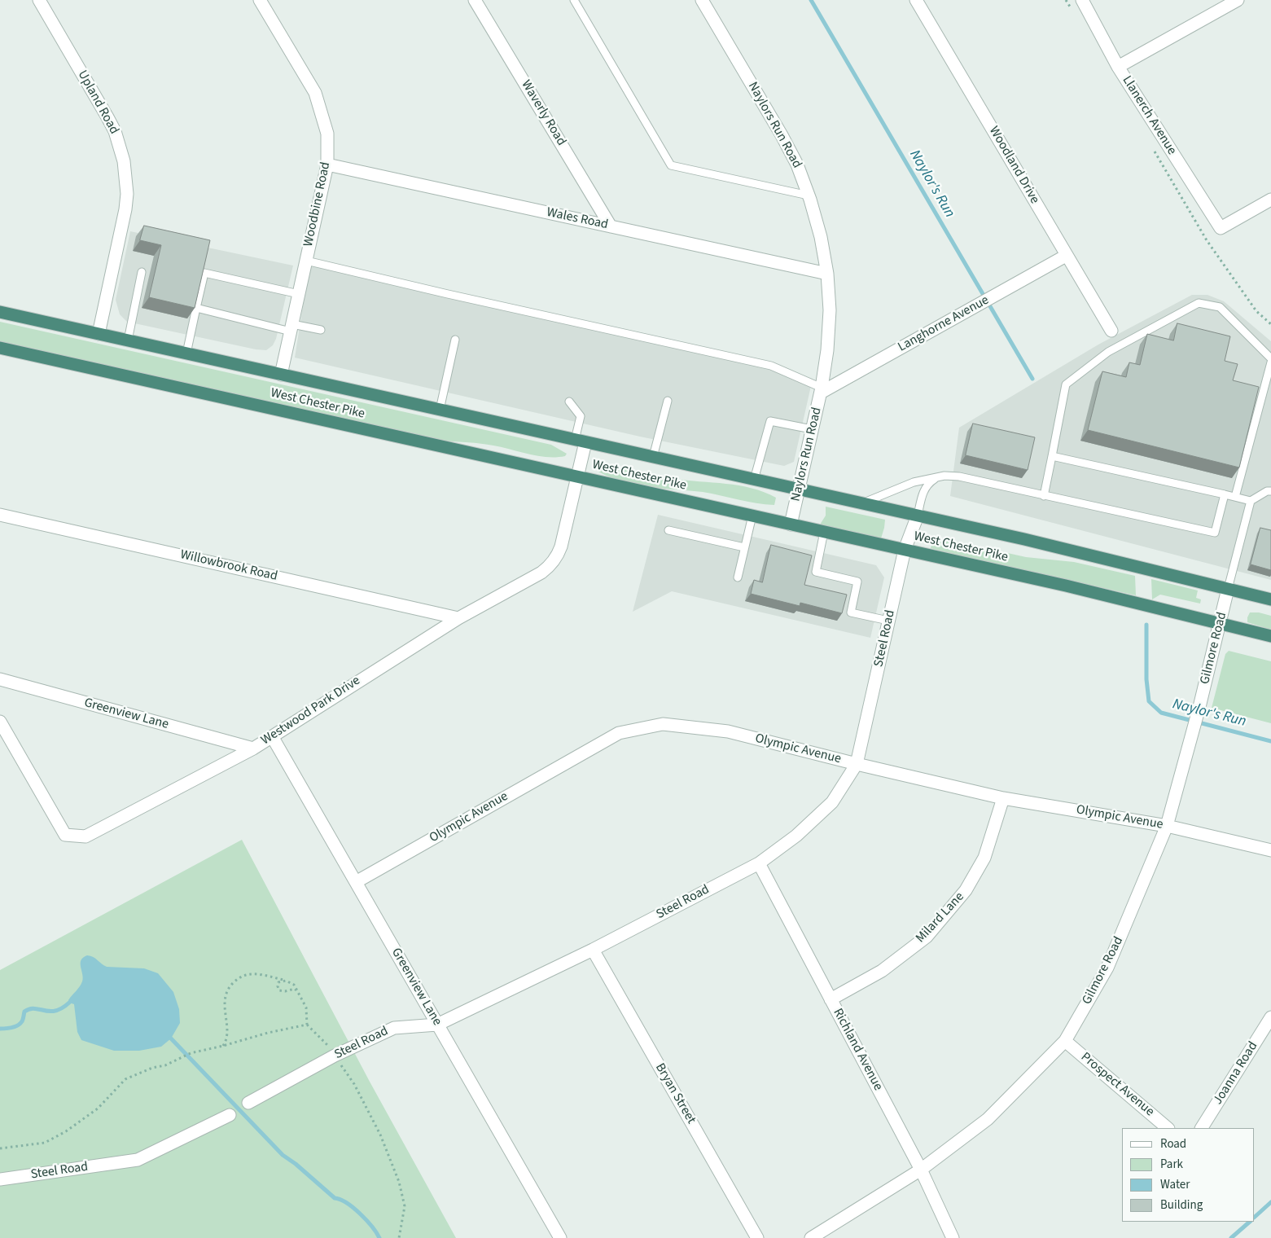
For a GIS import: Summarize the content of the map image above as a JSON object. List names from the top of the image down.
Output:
{
  "streets": {
    "highway": ["West Chester Pike"],
    "street": [
      "Upland Road",
      "Waverly Road",
      "Llanerch Avenue",
      "Naylors Run Road",
      "Woodland Drive",
      "Woodbine Road",
      "Wales Road",
      "Langhorne Avenue",
      "Willowbrook Road",
      "Steel Road",
      "Gilmore Road",
      "Westwood Park Drive",
      "Greenview Lane",
      "Olympic Avenue",
      "Milard Lane",
      "Richland Avenue",
      "Joanna Road",
      "Prospect Avenue",
      "Bryan Street"
    ]
  },
  "crossings": [
    ["Upland Road", "West Chester Pike"],
    ["Waverly Road", "Wales Road"],
    ["Naylors Run Road", "Wales Road"],
    ["Naylors Run Road", "Langhorne Avenue"],
    ["Naylors Run Road", "West Chester Pike"],
    ["Woodland Drive", "Langhorne Avenue"],
    ["Woodbine Road", "Wales Road"],
    ["Woodbine Road", "West Chester Pike"],
    ["West Chester Pike", "Steel Road"],
    ["West Chester Pike", "Gilmore Road"],
    ["West Chester Pike", "Westwood Park Drive"],
    ["Willowbrook Road", "Westwood Park Drive"],
    ["Steel Road", "Greenview Lane"],
    ["Steel Road", "Olympic Avenue"],
    ["Steel Road", "Richland Avenue"],
    ["Steel Road", "Bryan Street"],
    ["Gilmore Road", "Olympic Avenue"],
    ["Gilmore Road", "Richland Avenue"],
    ["Gilmore Road", "Prospect Avenue"],
    ["Westwood Park Drive", "Greenview Lane"],
    ["Greenview Lane", "Olympic Avenue"],
    ["Olympic Avenue", "Milard Lane"],
    ["Milard Lane", "Richland Avenue"]
  ],
  "water": ["Naylor's Run"],
  "legend": [
    "Road",
    "Park",
    "Water",
    "Building"
  ]
}
